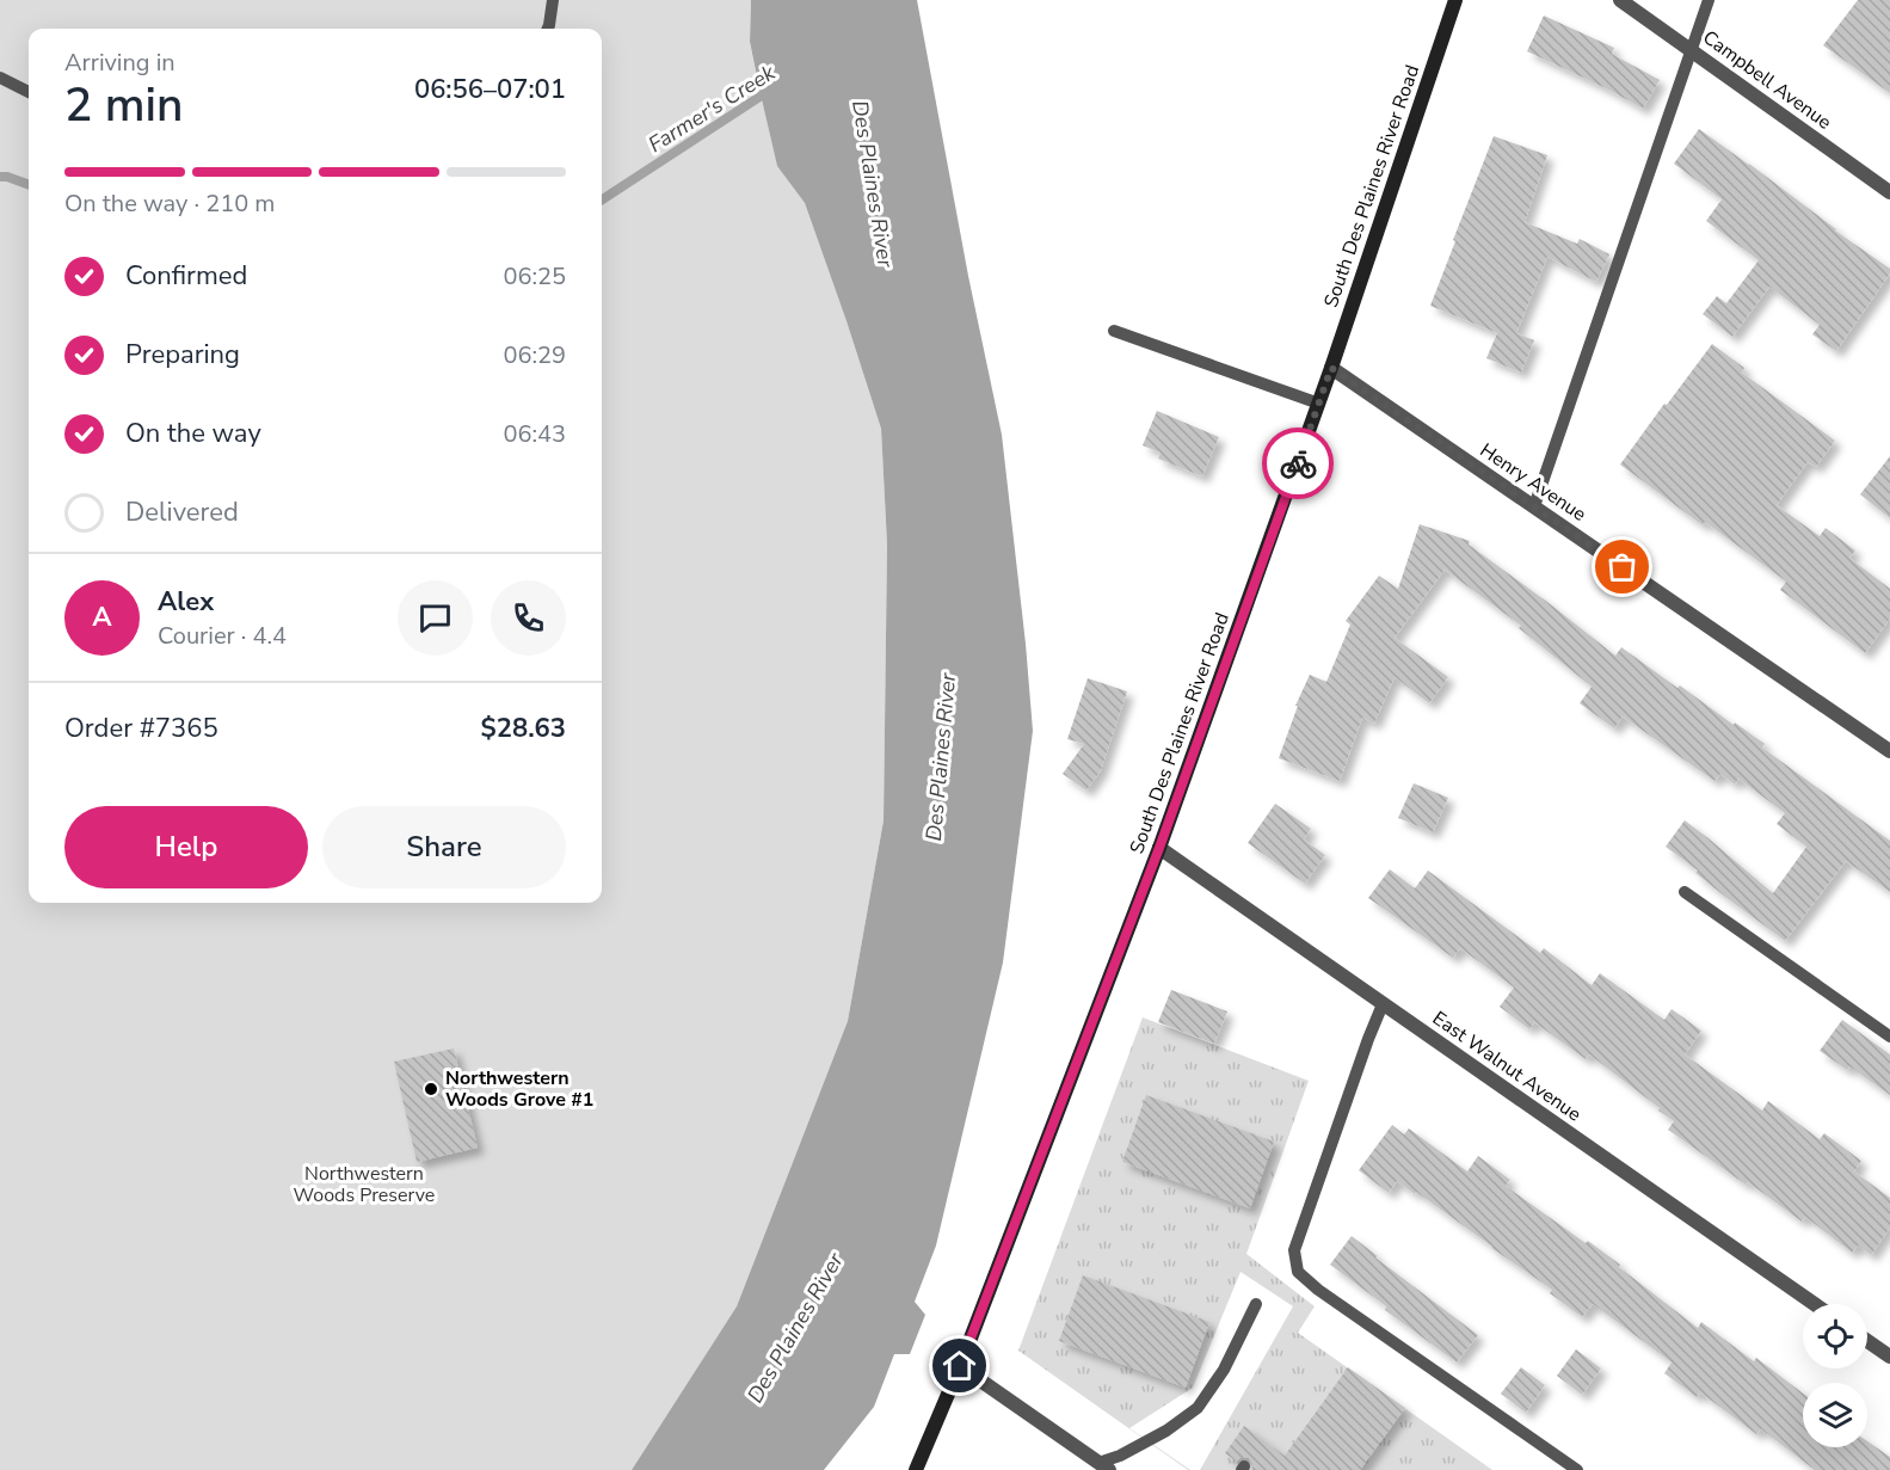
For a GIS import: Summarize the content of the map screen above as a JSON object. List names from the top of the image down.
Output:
{
  "streets": {
    "main road": ["South Des Plaines River Road"],
    "street": ["Campbell Avenue", "Henry Avenue", "East Walnut Avenue"]
  },
  "crossings": [
    ["South Des Plaines River Road", "Henry Avenue"],
    ["South Des Plaines River Road", "East Walnut Avenue"]
  ],
  "water": ["Farmer's Creek", "Des Plaines River"],
  "parks": ["Northwestern Woods Preserve"],
  "places": ["Northwestern Woods Grove #1"],
  "page": {
    "heading": ["2 min", "Arriving in", "06:56–07:01"],
    "panel": [
      "Alex",
      "Courier · 4.4",
      "Order #7365",
      "$28.63"
    ],
    "bar": "On the way · 210 m",
    "list": [
      ["Confirmed", "06:25"],
      ["Preparing", "06:29"],
      ["On the way", "06:43"],
      "Delivered"
    ],
    "round": "A",
    "buttons": ["Help", "Share"]
  }
}
